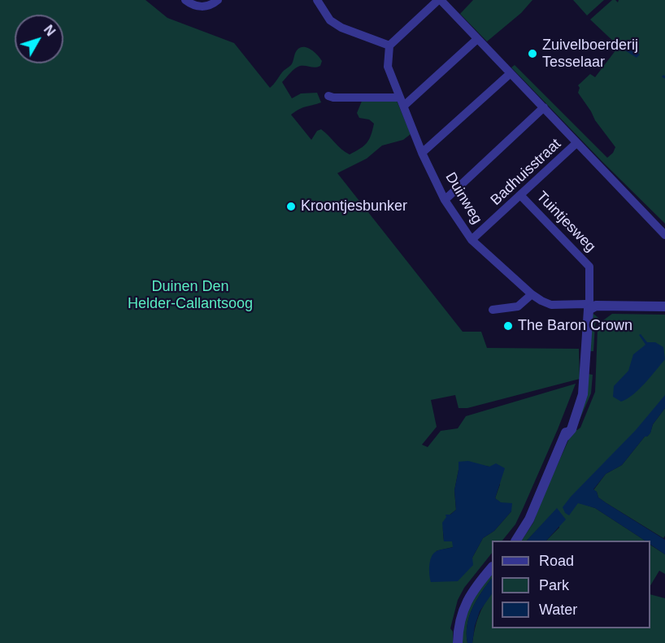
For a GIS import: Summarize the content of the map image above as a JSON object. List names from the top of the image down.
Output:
{
  "streets": {
    "street": ["Badhuisstraat", "Duinweg", "Tuintjesweg"]
  },
  "crossings": [
    ["Badhuisstraat", "Duinweg"],
    ["Badhuisstraat", "Tuintjesweg"],
    ["Duinweg", "Tuintjesweg"]
  ],
  "parks": ["Duinen Den Helder-Callantsoog"],
  "places": ["Zuivelboerderij Tesselaar", "Kroontjesbunker", "The Baron Crown"],
  "legend": ["Road", "Park", "Water"],
  "north": "top right"
}
